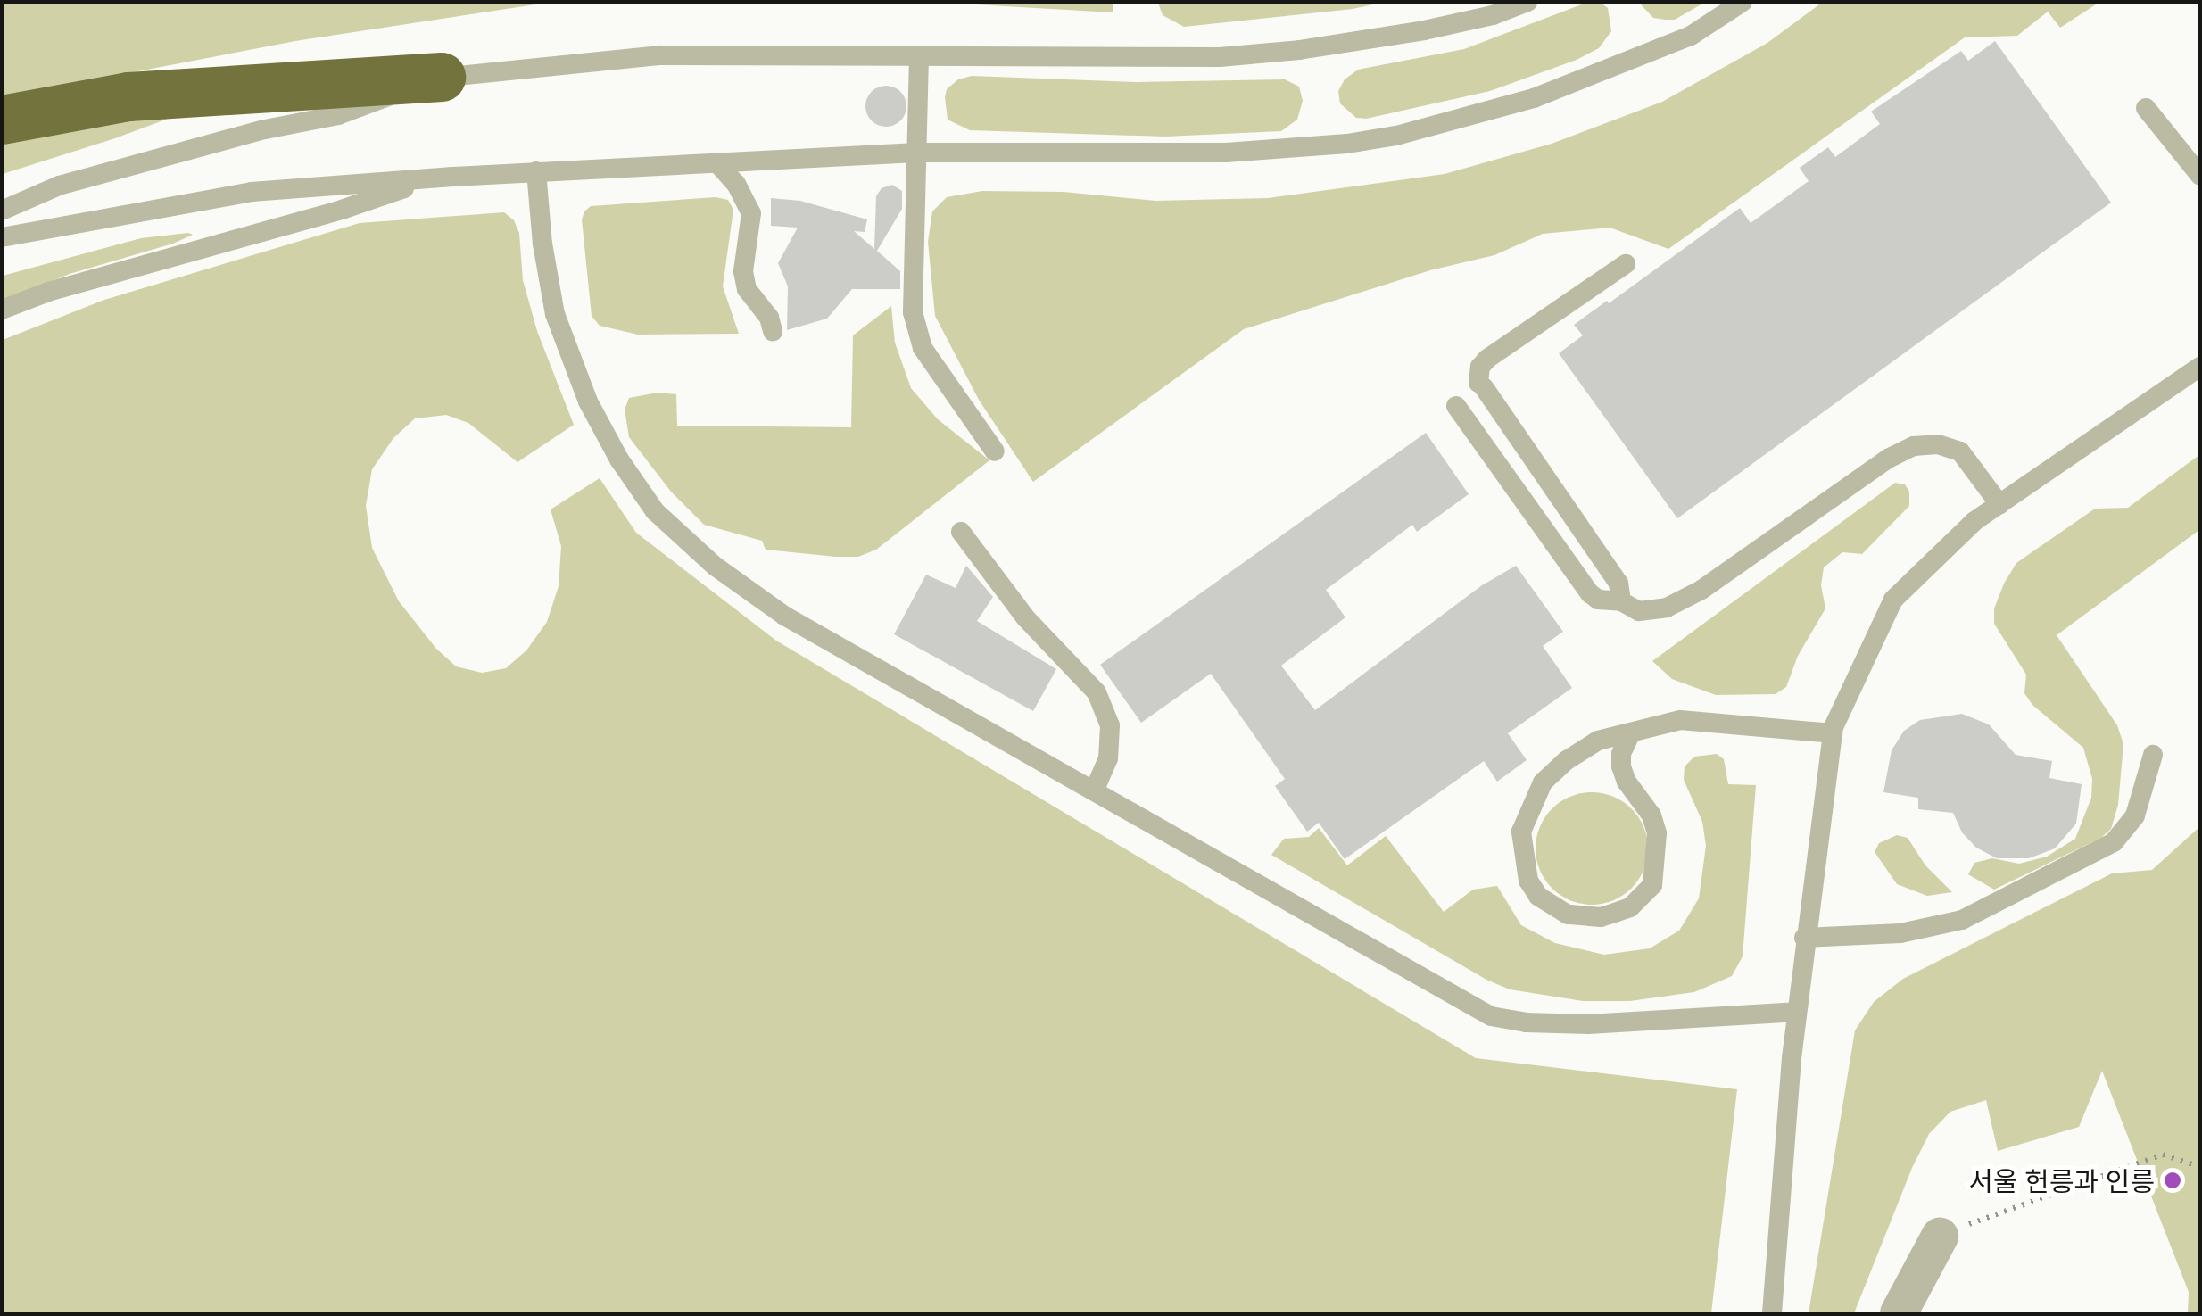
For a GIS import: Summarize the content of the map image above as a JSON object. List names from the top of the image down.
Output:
{
  "places": ["서울 헌릉과 인릉"]
}
